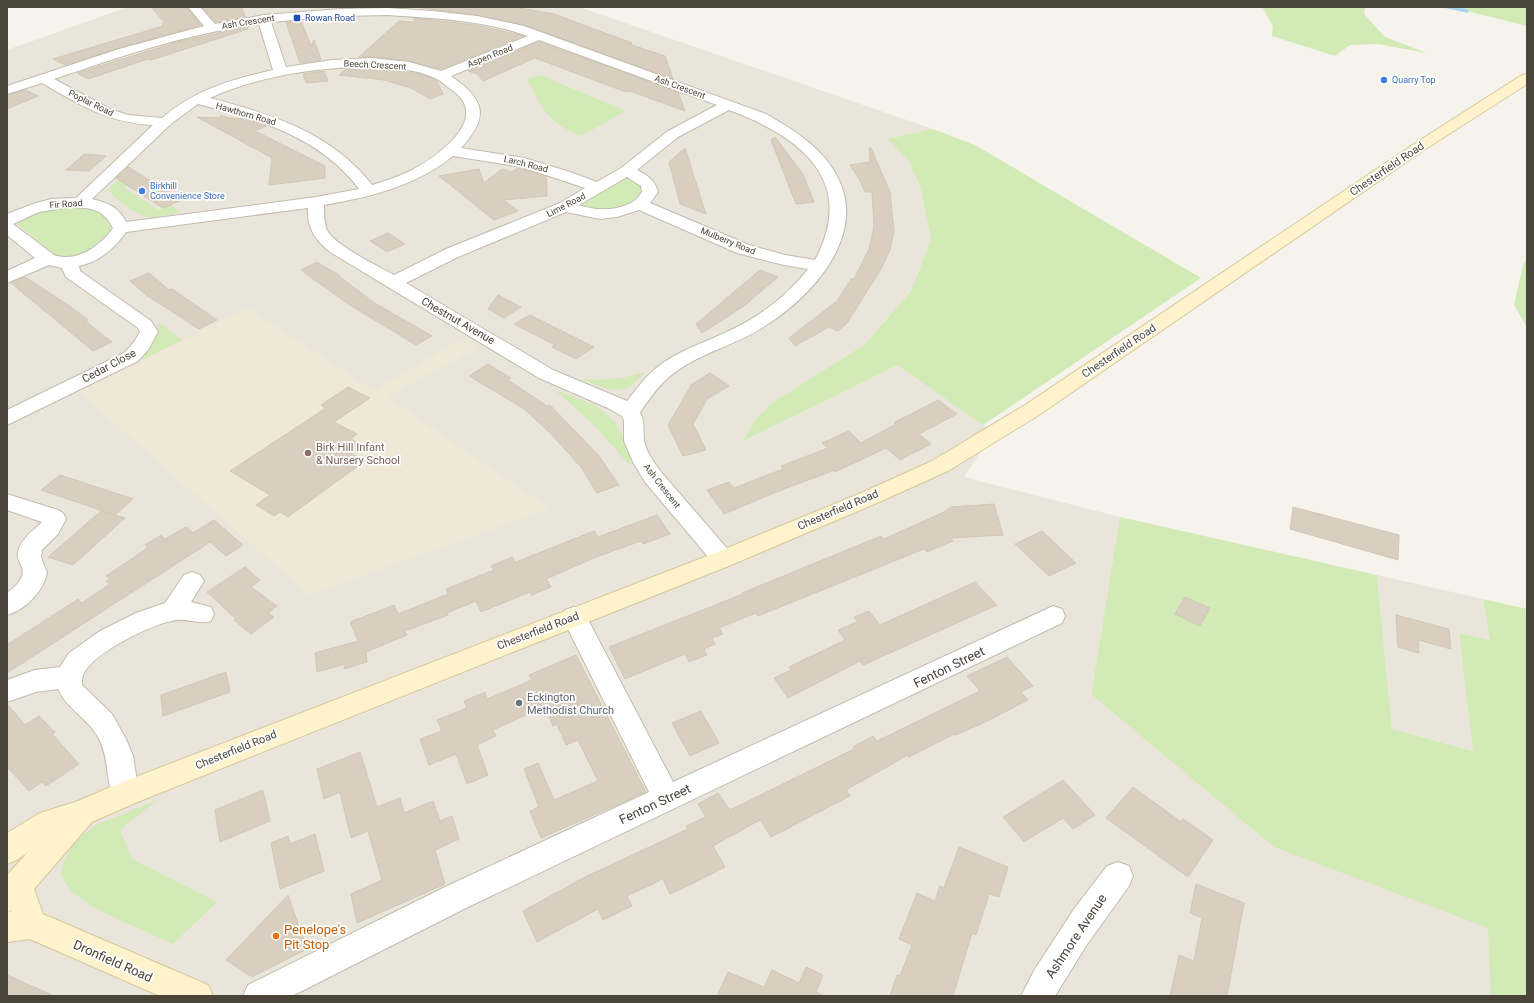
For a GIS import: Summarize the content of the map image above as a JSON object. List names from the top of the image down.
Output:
{
  "streets": {
    "main road": ["Chesterfield Road", "Dronfield Road"],
    "street": [
      "Ash Crescent",
      "Aspen Road",
      "Beech Crescent",
      "Poplar Road",
      "Hawthorn Road",
      "Larch Road",
      "Fir Road",
      "Lime Road",
      "Mulberry Road",
      "Chestnut Avenue",
      "Cedar Close",
      "Fenton Street",
      "Ashmore Avenue"
    ]
  },
  "crossings": [
    ["Ash Crescent", "Aspen Road"],
    ["Ash Crescent", "Poplar Road"],
    ["Ash Crescent", "Chesterfield Road"],
    ["Ash Crescent", "Lime Road"],
    ["Ash Crescent", "Mulberry Road"],
    ["Ash Crescent", "Chestnut Avenue"],
    ["Aspen Road", "Beech Crescent"],
    ["Beech Crescent", "Poplar Road"],
    ["Beech Crescent", "Hawthorn Road"],
    ["Beech Crescent", "Larch Road"],
    ["Beech Crescent", "Fir Road"],
    ["Beech Crescent", "Chestnut Avenue"],
    ["Larch Road", "Lime Road"],
    ["Chesterfield Road", "Dronfield Road"],
    ["Fir Road", "Cedar Close"],
    ["Lime Road", "Chestnut Avenue"]
  ],
  "places": {
    "transit": ["Rowan Road"],
    "other": [
      "Quarry Top",
      "Birkhill Convenience Store",
      "Birk Hill Infant & Nursery School",
      "Eckington Methodist Church",
      "Penelope's Pit Stop"
    ]
  }
}
